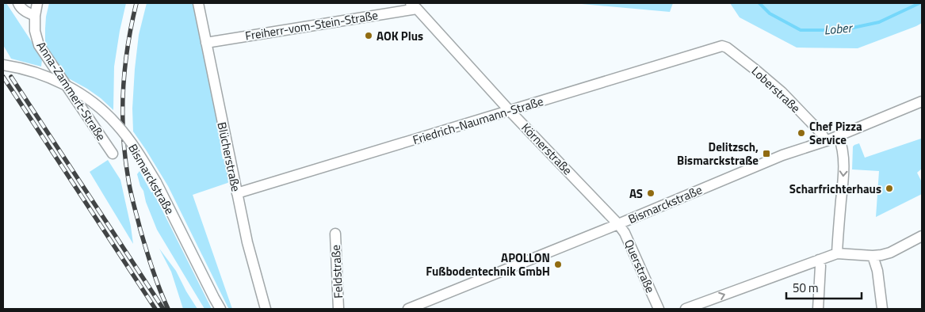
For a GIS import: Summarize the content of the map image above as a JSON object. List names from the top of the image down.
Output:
{
  "streets": {
    "street": [
      "Freiherr-vom-Stein-Straße",
      "Loberstraße",
      "Anna-Zammert-Straße",
      "Friedrich-Naumann-Straße",
      "Körnerstraße",
      "Blücherstraße",
      "Bismarckstraße",
      "Querstraße",
      "Feldstraße"
    ]
  },
  "crossings": [
    ["Freiherr-vom-Stein-Straße", "Körnerstraße"],
    ["Freiherr-vom-Stein-Straße", "Blücherstraße"],
    ["Loberstraße", "Friedrich-Naumann-Straße"],
    ["Loberstraße", "Bismarckstraße"],
    ["Friedrich-Naumann-Straße", "Körnerstraße"],
    ["Friedrich-Naumann-Straße", "Blücherstraße"],
    ["Körnerstraße", "Bismarckstraße"],
    ["Körnerstraße", "Querstraße"],
    ["Bismarckstraße", "Querstraße"]
  ],
  "water": ["Lober"],
  "places": {
    "other": [
      "AOK Plus",
      "Chef Pizza Service",
      "Scharfrichterhaus",
      "AS",
      "APOLLON Fußbodentechnik GmbH"
    ],
    "transit": ["Delitzsch, Bismarckstraße"]
  },
  "scale_bar": "50 m"
}
